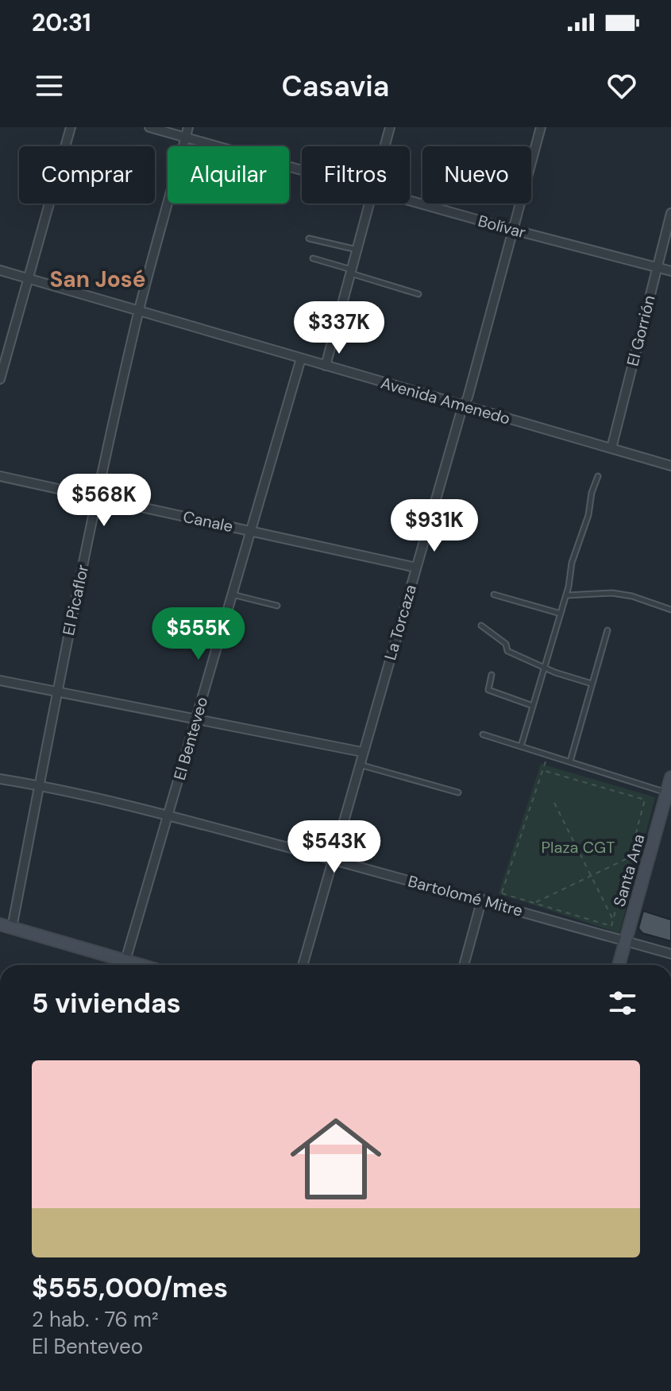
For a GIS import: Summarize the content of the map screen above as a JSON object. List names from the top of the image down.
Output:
{
  "streets": {
    "street": [
      "Bolívar",
      "El Gorrión",
      "Avenida Amenedo",
      "Canale",
      "El Picaflor",
      "La Torcaza",
      "El Benteveo",
      "Santa Ana",
      "Bartolomé Mitre"
    ]
  },
  "crossings": [
    ["Bolívar", "El Gorrión"],
    ["Bolívar", "El Picaflor"],
    ["Bolívar", "La Torcaza"],
    ["El Gorrión", "Avenida Amenedo"],
    ["Avenida Amenedo", "El Picaflor"],
    ["Avenida Amenedo", "La Torcaza"],
    ["Avenida Amenedo", "El Benteveo"],
    ["Canale", "El Picaflor"],
    ["Canale", "La Torcaza"],
    ["Canale", "El Benteveo"],
    ["El Picaflor", "Bartolomé Mitre"],
    ["La Torcaza", "Bartolomé Mitre"],
    ["El Benteveo", "Bartolomé Mitre"],
    ["Santa Ana", "Bartolomé Mitre"]
  ],
  "districts": ["San José"],
  "parks": ["Plaza CGT"],
  "page": {
    "status": "20:31",
    "header": "Casavia",
    "chip": [
      "Comprar",
      "Alquilar",
      "Filtros",
      "Nuevo"
    ],
    "price": [
      "$337K",
      "$568K",
      "$931K",
      "$555K",
      "$543K"
    ],
    "heading": "5 viviendas",
    "list": [
      {
        "name": "$555,000/mes",
        "note": "2 hab. · 76 m² · El Benteveo"
      }
    ]
  }
}
